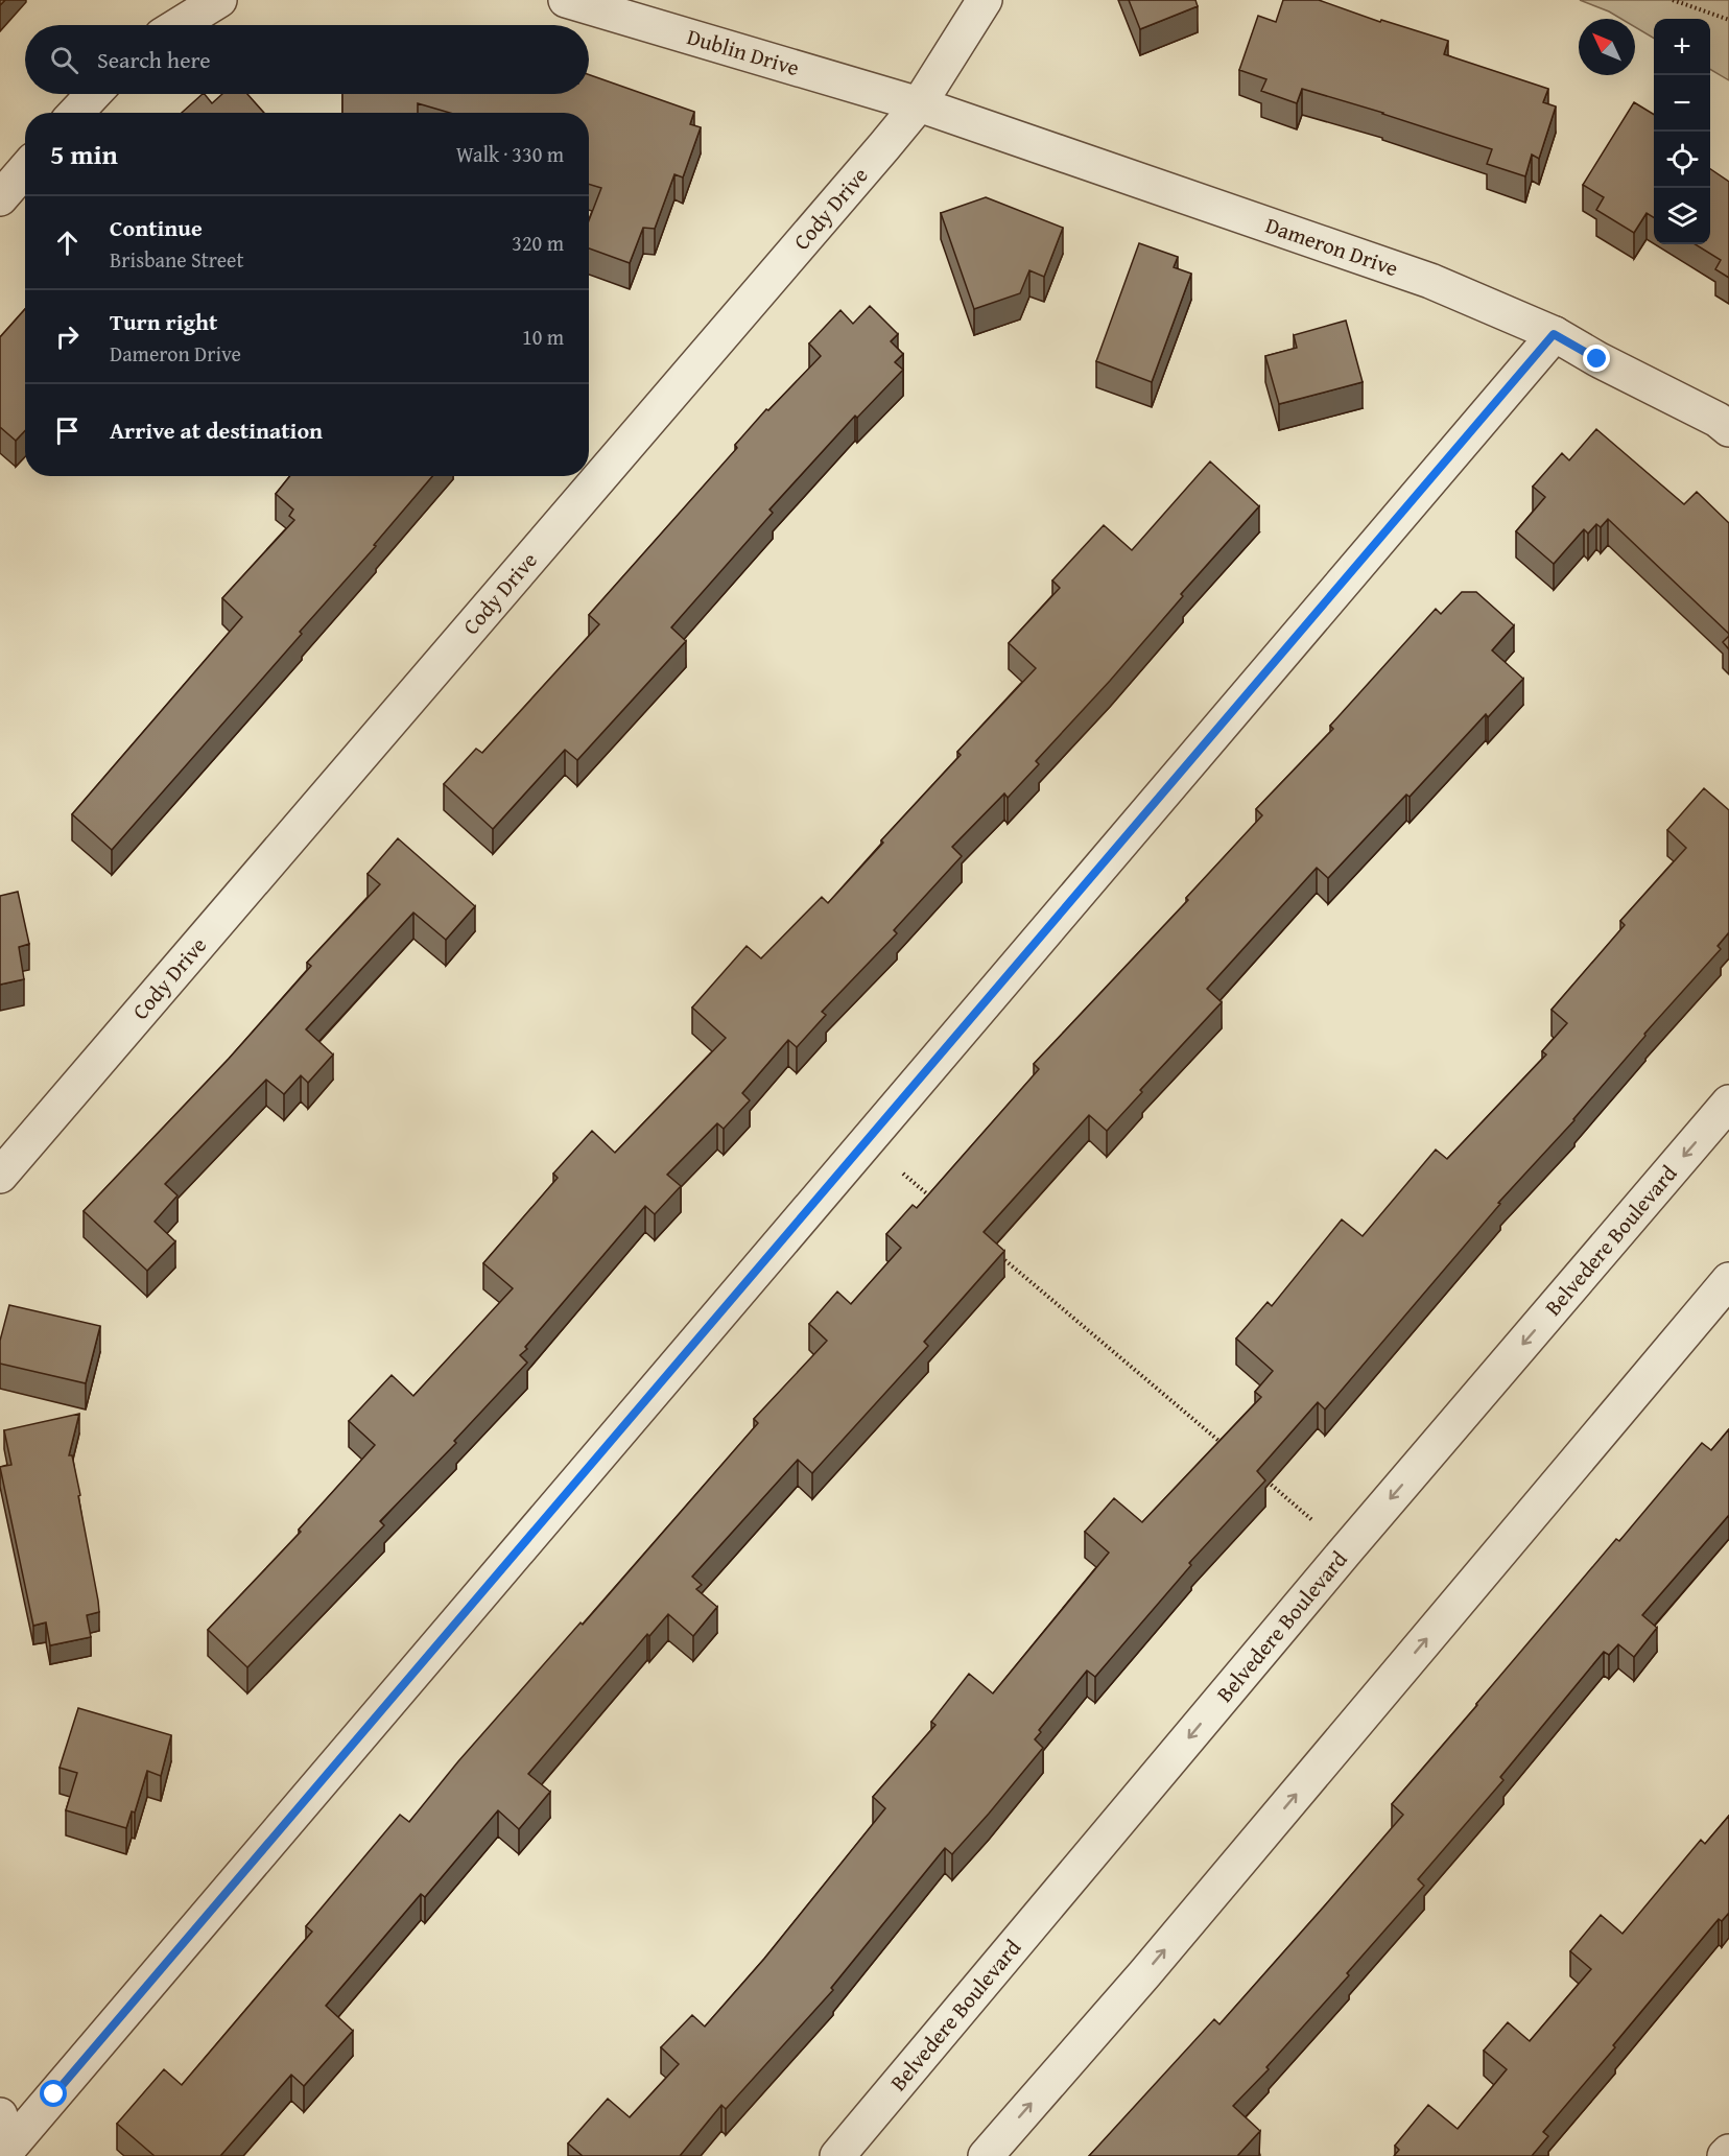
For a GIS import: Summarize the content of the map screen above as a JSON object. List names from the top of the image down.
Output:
{
  "streets": {
    "street": [
      "Dublin Drive",
      "Cody Drive",
      "Dameron Drive",
      "Belvedere Boulevard"
    ]
  },
  "crossings": [
    ["Dublin Drive", "Cody Drive"],
    ["Dublin Drive", "Dameron Drive"],
    ["Cody Drive", "Dameron Drive"]
  ],
  "north": "top left",
  "page": {
    "map_buttons": ["+", "−"],
    "search": "Search here",
    "heading": ["5 min", "Walk · 330 m"],
    "list": [
      ["Continue", "Brisbane Street", "320 m"],
      ["Turn right", "Dameron Drive", "10 m"],
      "Arrive at destination"
    ]
  }
}
